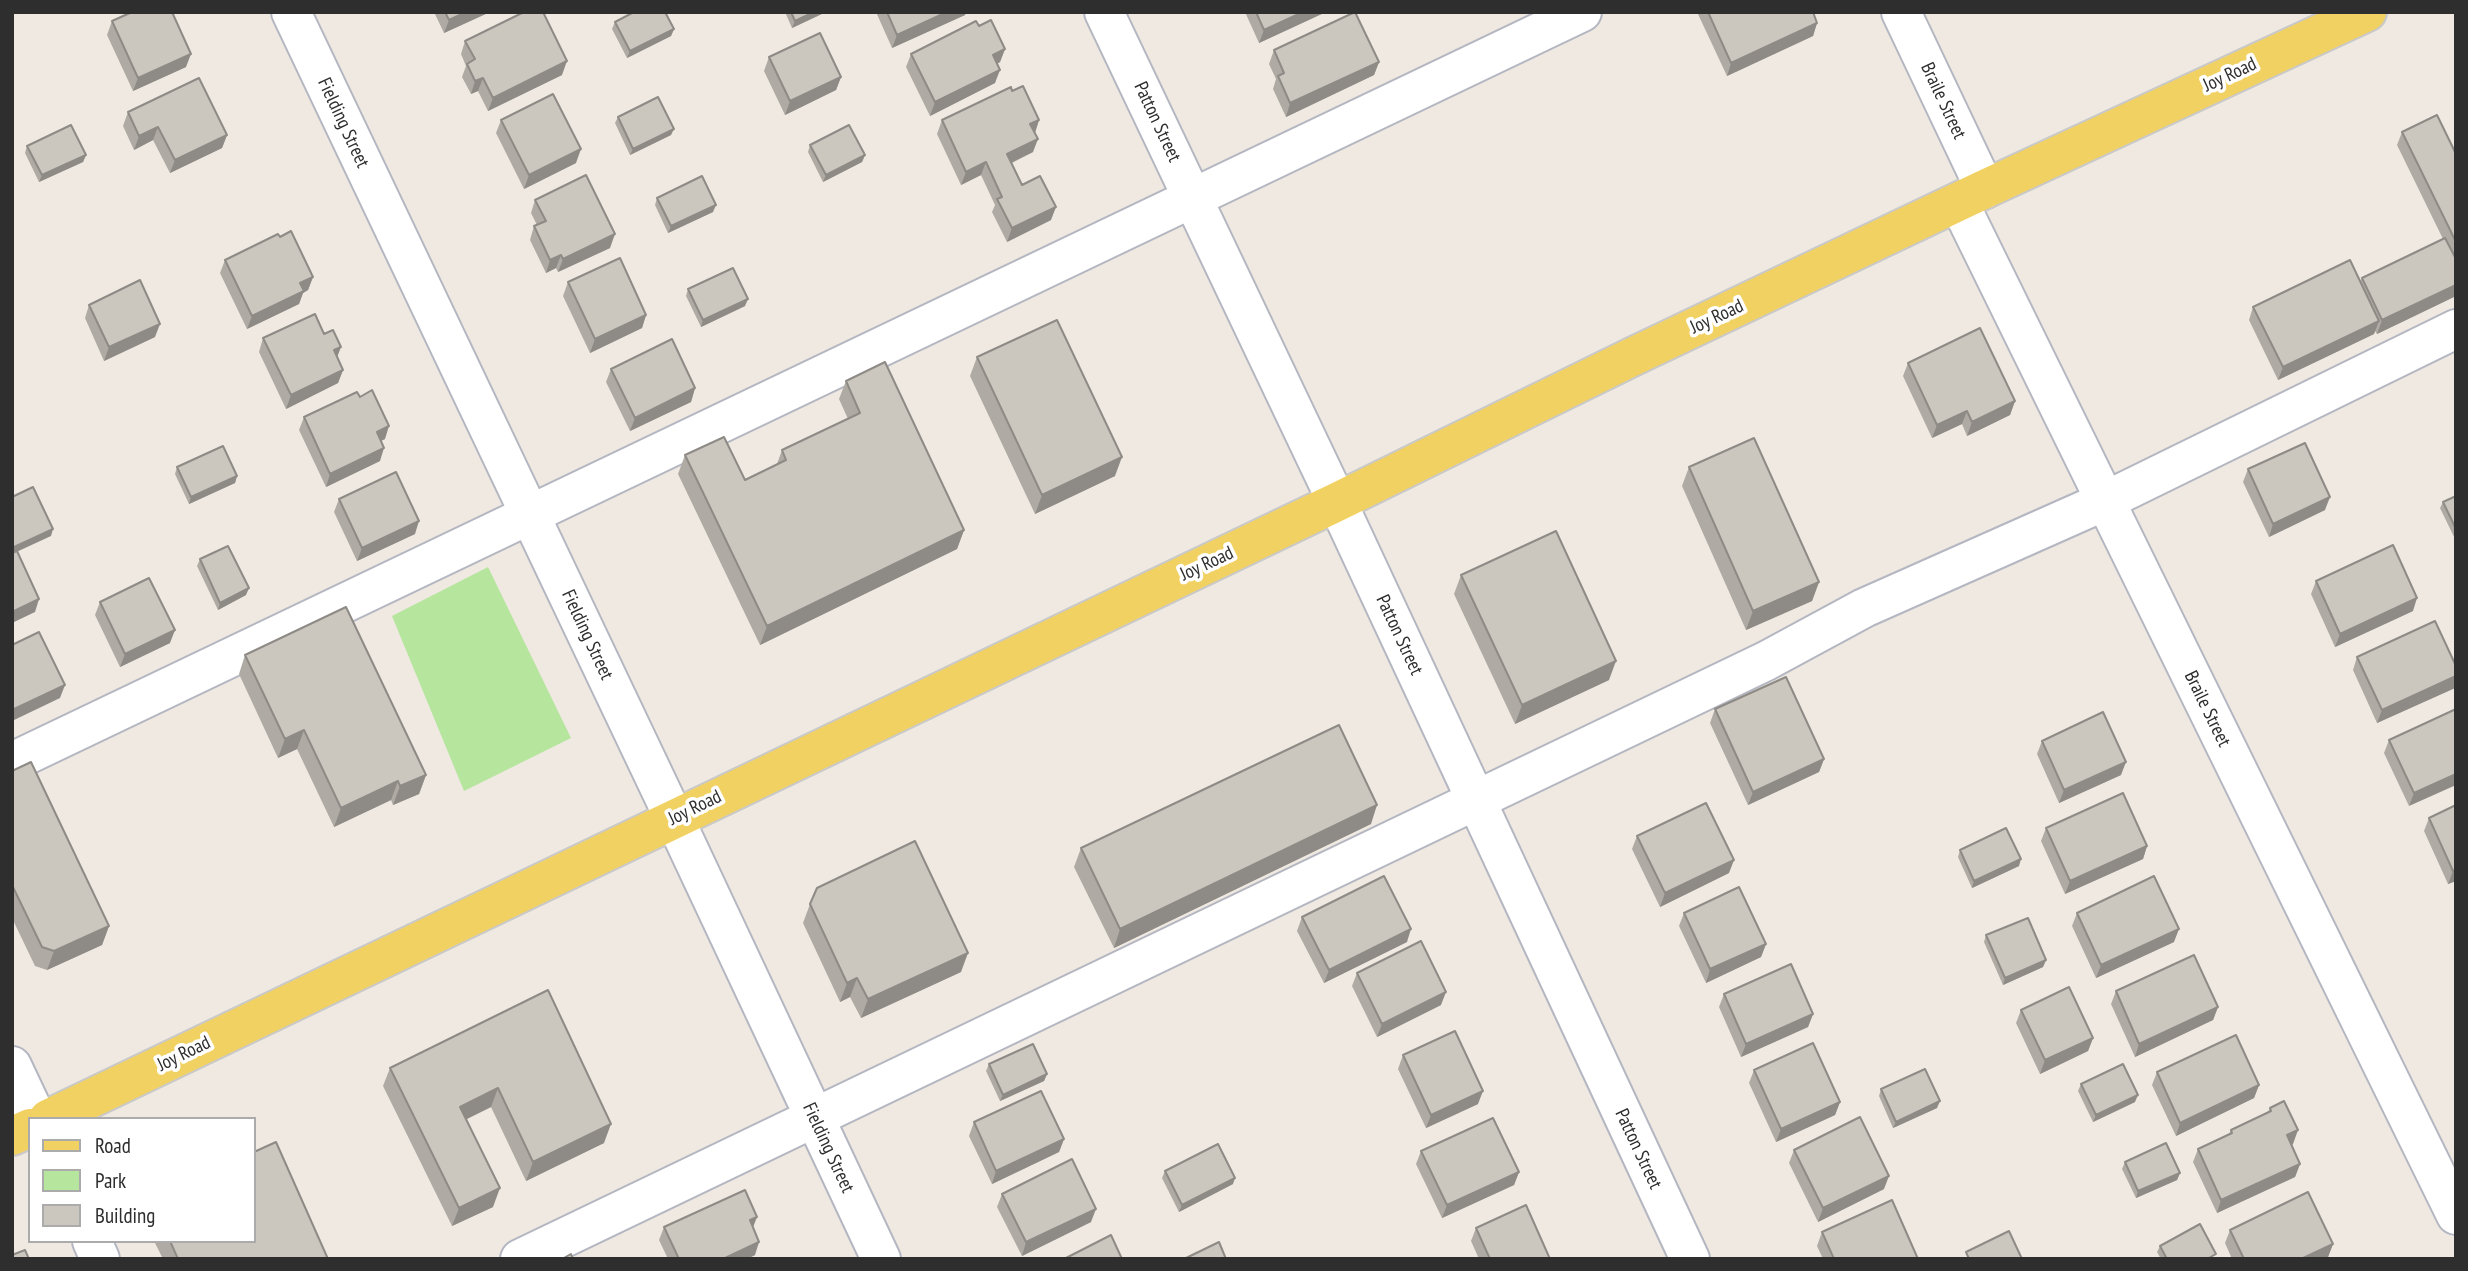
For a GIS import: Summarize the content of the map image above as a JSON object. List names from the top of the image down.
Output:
{
  "streets": {
    "main road": ["Joy Road"],
    "street": ["Braile Street", "Patton Street", "Fielding Street"]
  },
  "crossings": [
    ["Joy Road", "Braile Street"],
    ["Joy Road", "Patton Street"],
    ["Joy Road", "Fielding Street"]
  ],
  "legend": ["Road", "Park", "Building"]
}
